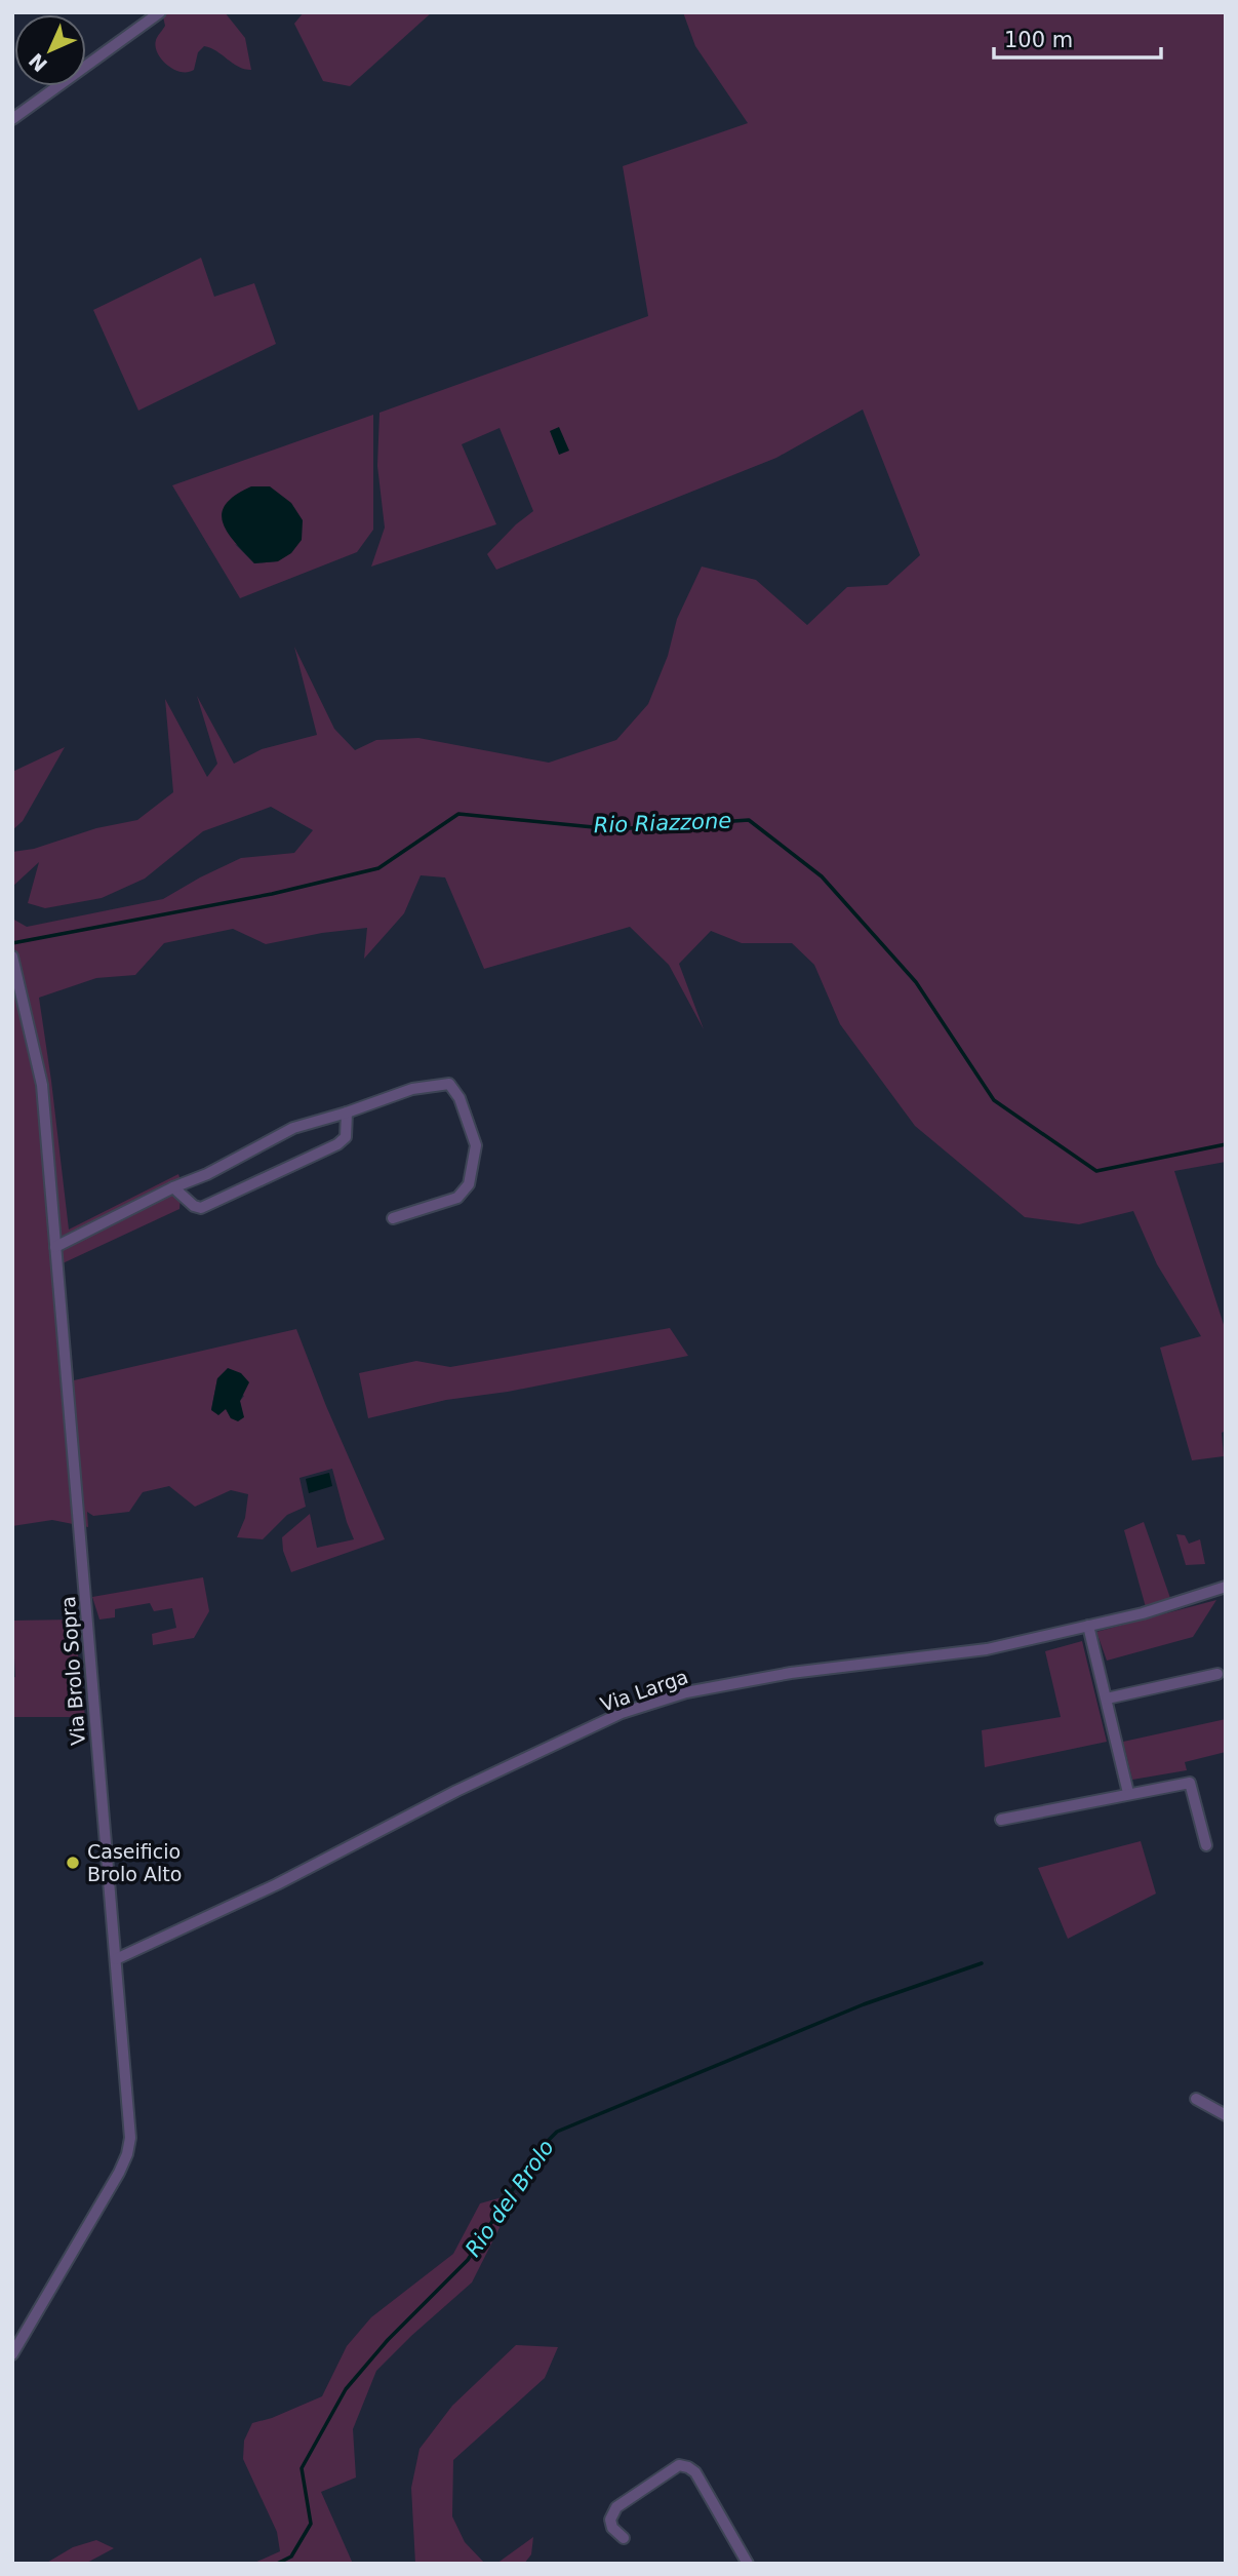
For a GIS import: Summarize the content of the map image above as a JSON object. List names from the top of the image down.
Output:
{
  "streets": {
    "street": ["Via Brolo Sopra", "Via Larga"]
  },
  "crossings": [
    ["Via Brolo Sopra", "Via Larga"]
  ],
  "water": ["Rio Riazzone", "Rio del Brolo"],
  "places": ["Caseificio Brolo Alto"],
  "scale_bar": "100 m",
  "north": "bottom left"
}
